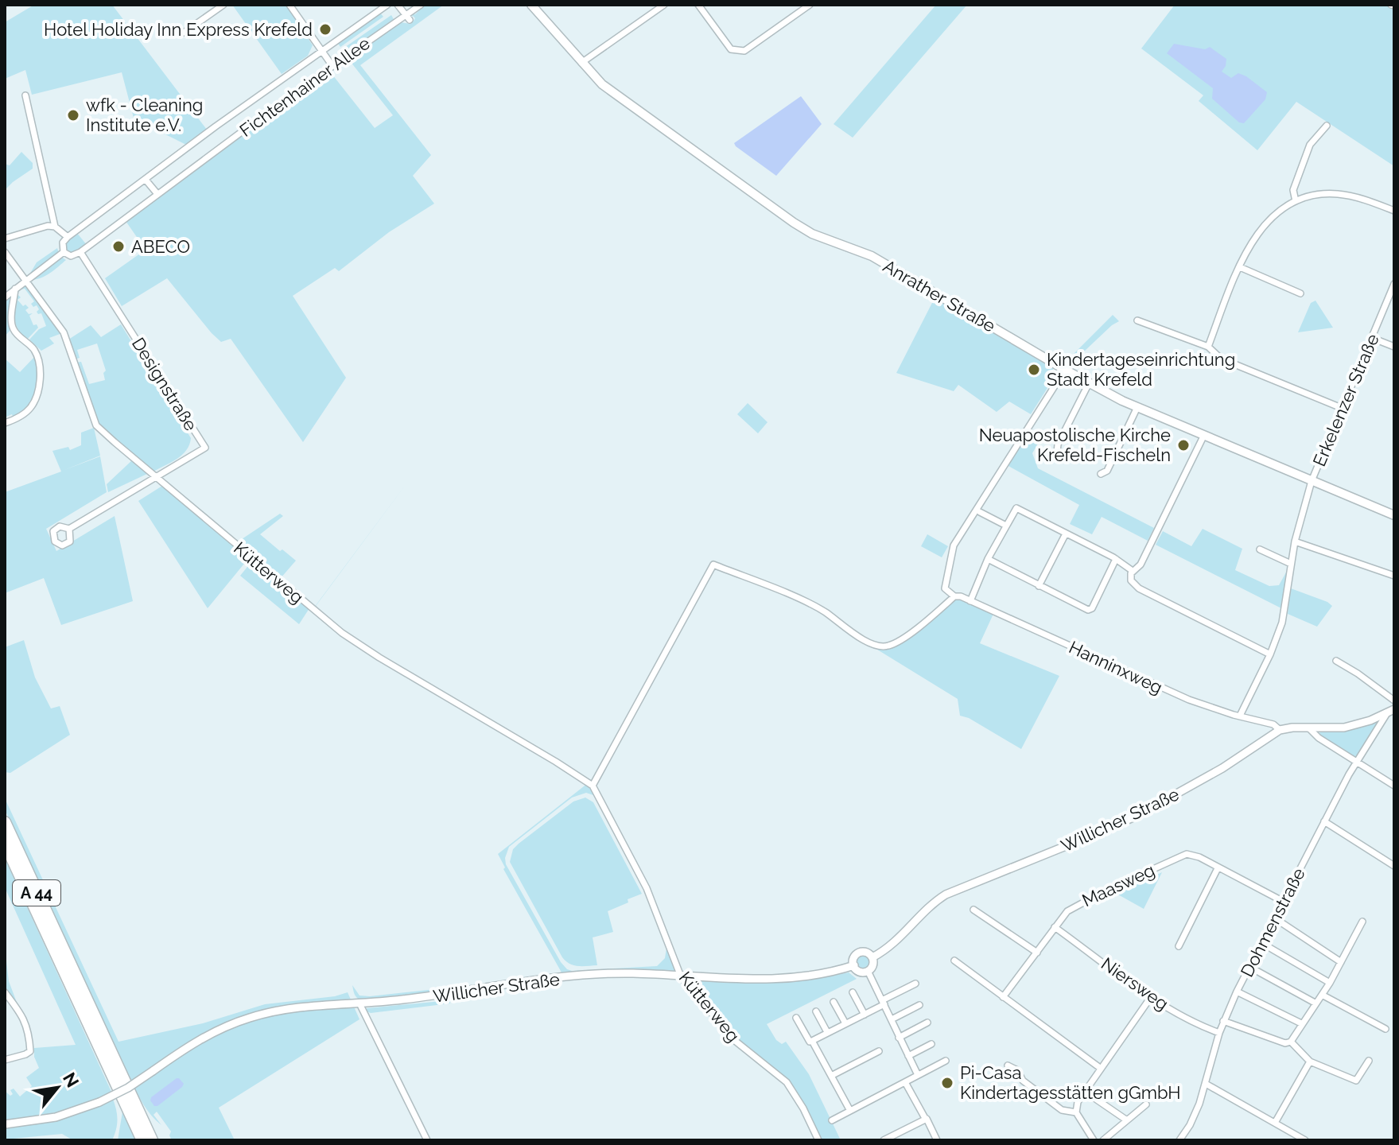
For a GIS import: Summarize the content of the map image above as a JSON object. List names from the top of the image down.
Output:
{
  "streets": {
    "highway": ["A 44"],
    "main road": ["Anrather Straße"],
    "street": [
      "Fichtenhainer Allee",
      "Designstraße",
      "Erkelenzer Straße",
      "Kütterweg",
      "Hanninxweg",
      "Willicher Straße",
      "Maasweg",
      "Dohmenstraße",
      "Niersweg"
    ]
  },
  "crossings": [
    ["Fichtenhainer Allee", "Designstraße"],
    ["Anrather Straße", "Erkelenzer Straße"],
    ["Designstraße", "Kütterweg"],
    ["Erkelenzer Straße", "Hanninxweg"],
    ["Kütterweg", "Willicher Straße"],
    ["Hanninxweg", "Willicher Straße"],
    ["Maasweg", "Dohmenstraße"],
    ["Maasweg", "Niersweg"],
    ["Dohmenstraße", "Niersweg"]
  ],
  "places": [
    "Hotel Holiday Inn Express Krefeld",
    "wfk - Cleaning Institute e.V.",
    "ABECO",
    "Kindertageseinrichtung Stadt Krefeld",
    "Neuapostolische Kirche Krefeld-Fischeln",
    "Pi-Casa Kindertagesstätten gGmbH"
  ],
  "north": "top right"
}
